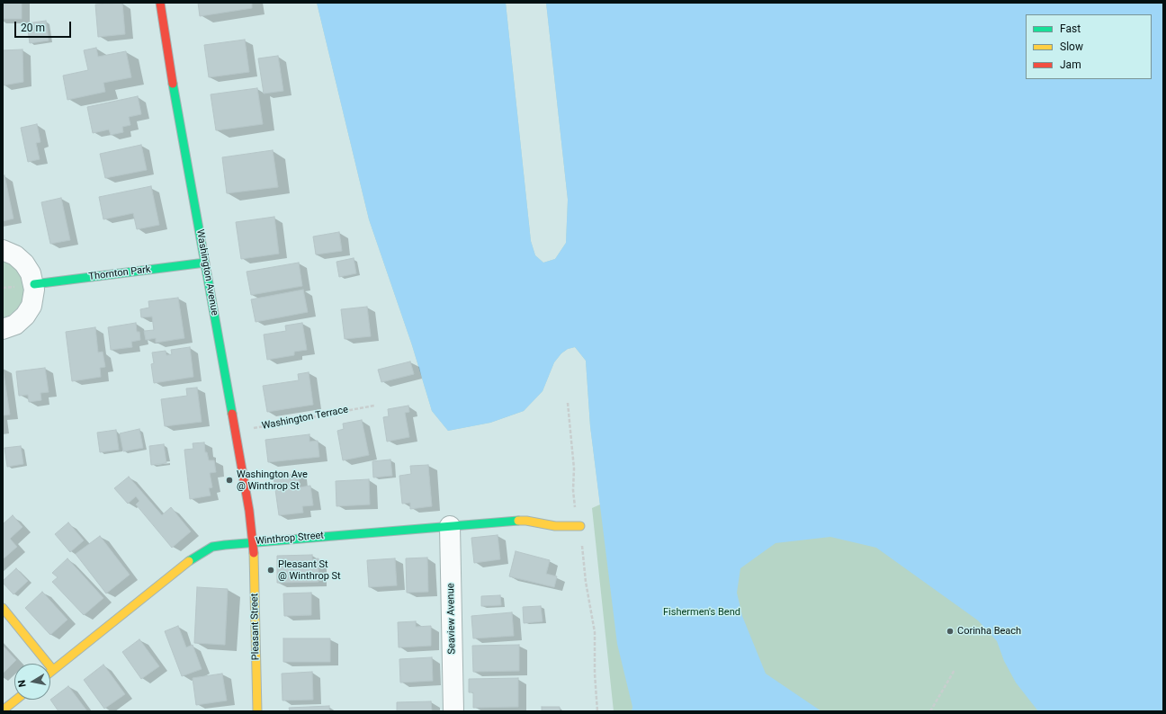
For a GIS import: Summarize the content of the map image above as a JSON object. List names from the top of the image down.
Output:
{
  "streets": {
    "main road": [
      "Washington Avenue",
      "Thornton Park",
      "Winthrop Street",
      "Pleasant Street"
    ],
    "street": ["Seaview Avenue"],
    "path": ["Washington Terrace"]
  },
  "crossings": [
    ["Washington Avenue", "Thornton Park"],
    ["Washington Avenue", "Washington Terrace"],
    ["Washington Avenue", "Winthrop Street"],
    ["Washington Avenue", "Pleasant Street"],
    ["Winthrop Street", "Seaview Avenue"],
    ["Winthrop Street", "Pleasant Street"]
  ],
  "parks": ["Fishermen's Bend"],
  "places": ["Washington Ave @ Winthrop St", "Pleasant St @ Winthrop St", "Corinha Beach"],
  "legend": ["Fast", "Slow", "Jam"],
  "scale_bar": "20 m",
  "north": "left"
}
